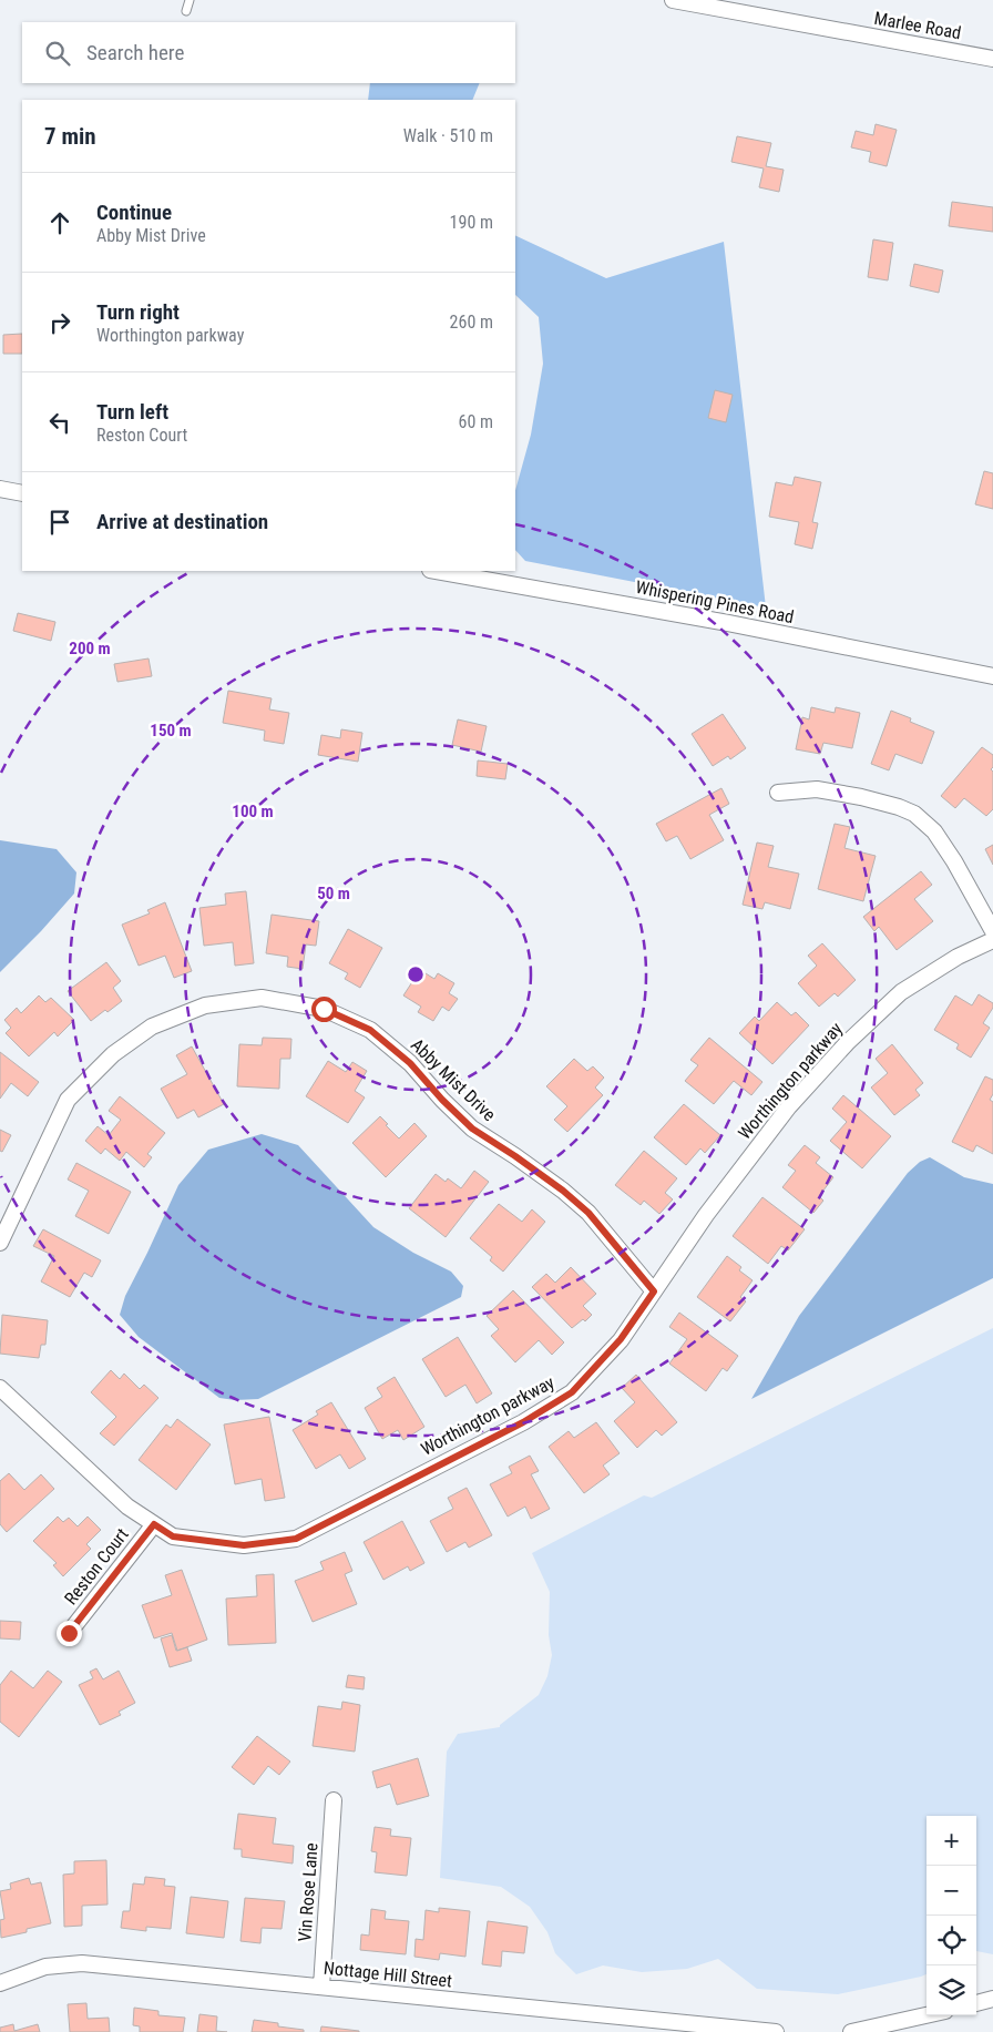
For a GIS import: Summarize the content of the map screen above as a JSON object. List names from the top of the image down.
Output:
{
  "streets": {
    "street": [
      "Marlee Road",
      "Whispering Pines Road",
      "Abby Mist Drive",
      "Worthington parkway",
      "Reston Court",
      "Vin Rose Lane",
      "Nottage Hill Street"
    ]
  },
  "crossings": [
    ["Abby Mist Drive", "Worthington parkway"],
    ["Worthington parkway", "Reston Court"],
    ["Vin Rose Lane", "Nottage Hill Street"]
  ],
  "page": {
    "search": "Search here",
    "heading": ["7 min", "Walk · 510 m"],
    "list": [
      ["Continue", "Abby Mist Drive", "190 m"],
      ["Turn right", "Worthington parkway", "260 m"],
      ["Turn left", "Reston Court", "60 m"],
      "Arrive at destination"
    ],
    "map_buttons": ["+", "−"]
  },
  "rings": [
    "200 m",
    "150 m",
    "100 m",
    "50 m"
  ]
}
